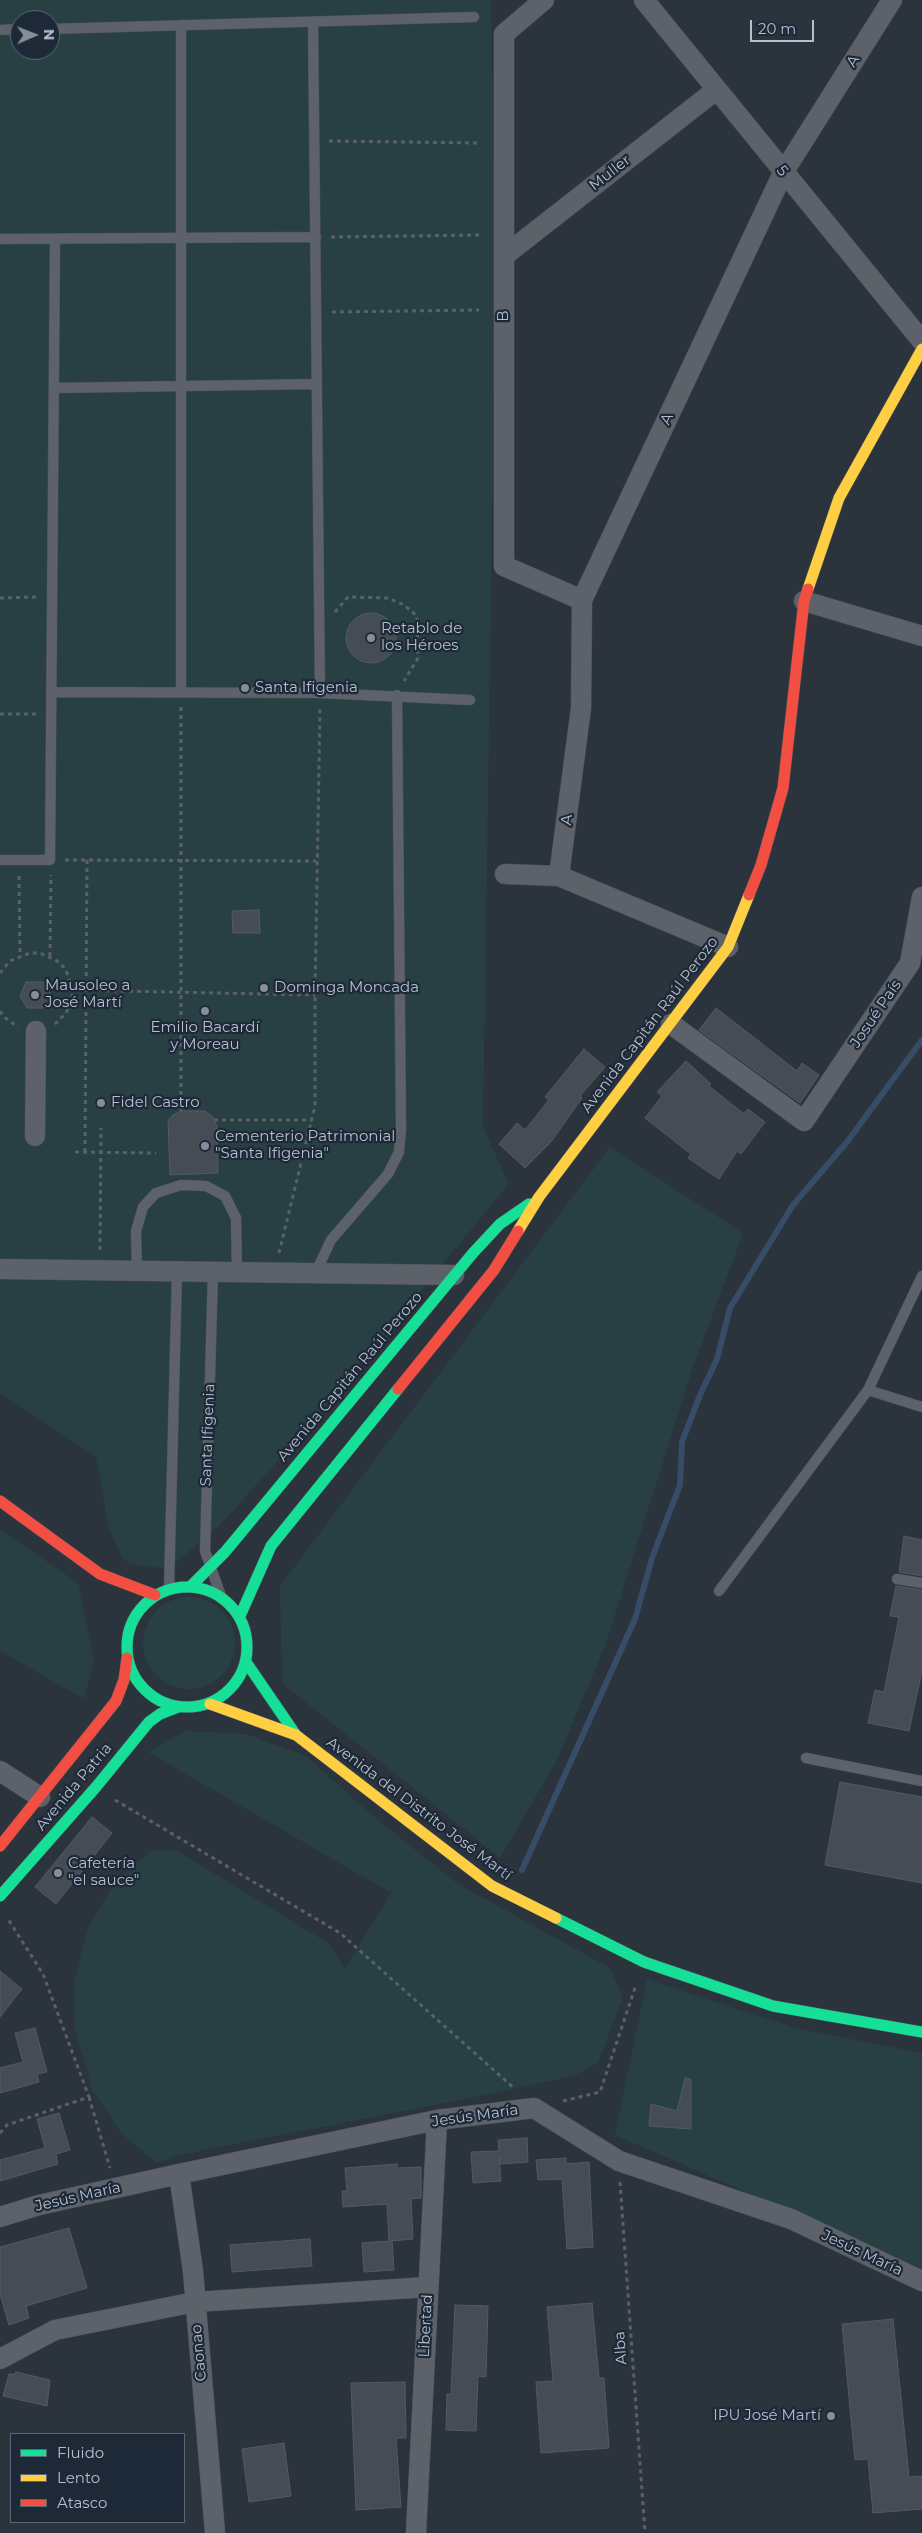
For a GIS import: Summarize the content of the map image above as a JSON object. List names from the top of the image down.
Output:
{
  "streets": {
    "main road": ["Avenida Capitán Raúl Perozo", "Avenida Patria", "Avenida del Distrito José Martí"],
    "street": [
      "A",
      "5",
      "Muller",
      "B",
      "Josué País",
      "Jesús María",
      "Libertad",
      "Caonao"
    ],
    "lane": ["Santa Ifigenia"],
    "path": ["Alba"]
  },
  "crossings": [
    ["A", "5"],
    ["A", "B"],
    ["5", "Muller"],
    ["Muller", "B"],
    ["Josué País", "Avenida Capitán Raúl Perozo"],
    ["Avenida Capitán Raúl Perozo", "Santa Ifigenia"],
    ["Avenida Capitán Raúl Perozo", "Avenida Patria"],
    ["Avenida Capitán Raúl Perozo", "Avenida del Distrito José Martí"],
    ["Santa Ifigenia", "Avenida Patria"],
    ["Santa Ifigenia", "Avenida del Distrito José Martí"],
    ["Avenida Patria", "Avenida del Distrito José Martí"],
    ["Jesús María", "Libertad"],
    ["Jesús María", "Alba"],
    ["Jesús María", "Caonao"]
  ],
  "places": [
    "Retablo de los Héroes",
    "Santa Ifigenia",
    "Dominga Moncada",
    "Mausoleo a José Martí",
    "Emilio Bacardí y Moreau",
    "Fidel Castro",
    "Cementerio Patrimonial \"Santa Ifigenia\"",
    "Cafetería \"el sauce\"",
    "IPU José Martí"
  ],
  "legend": ["Fluido", "Lento", "Atasco"],
  "scale_bar": "20 m",
  "north": "right"
}
